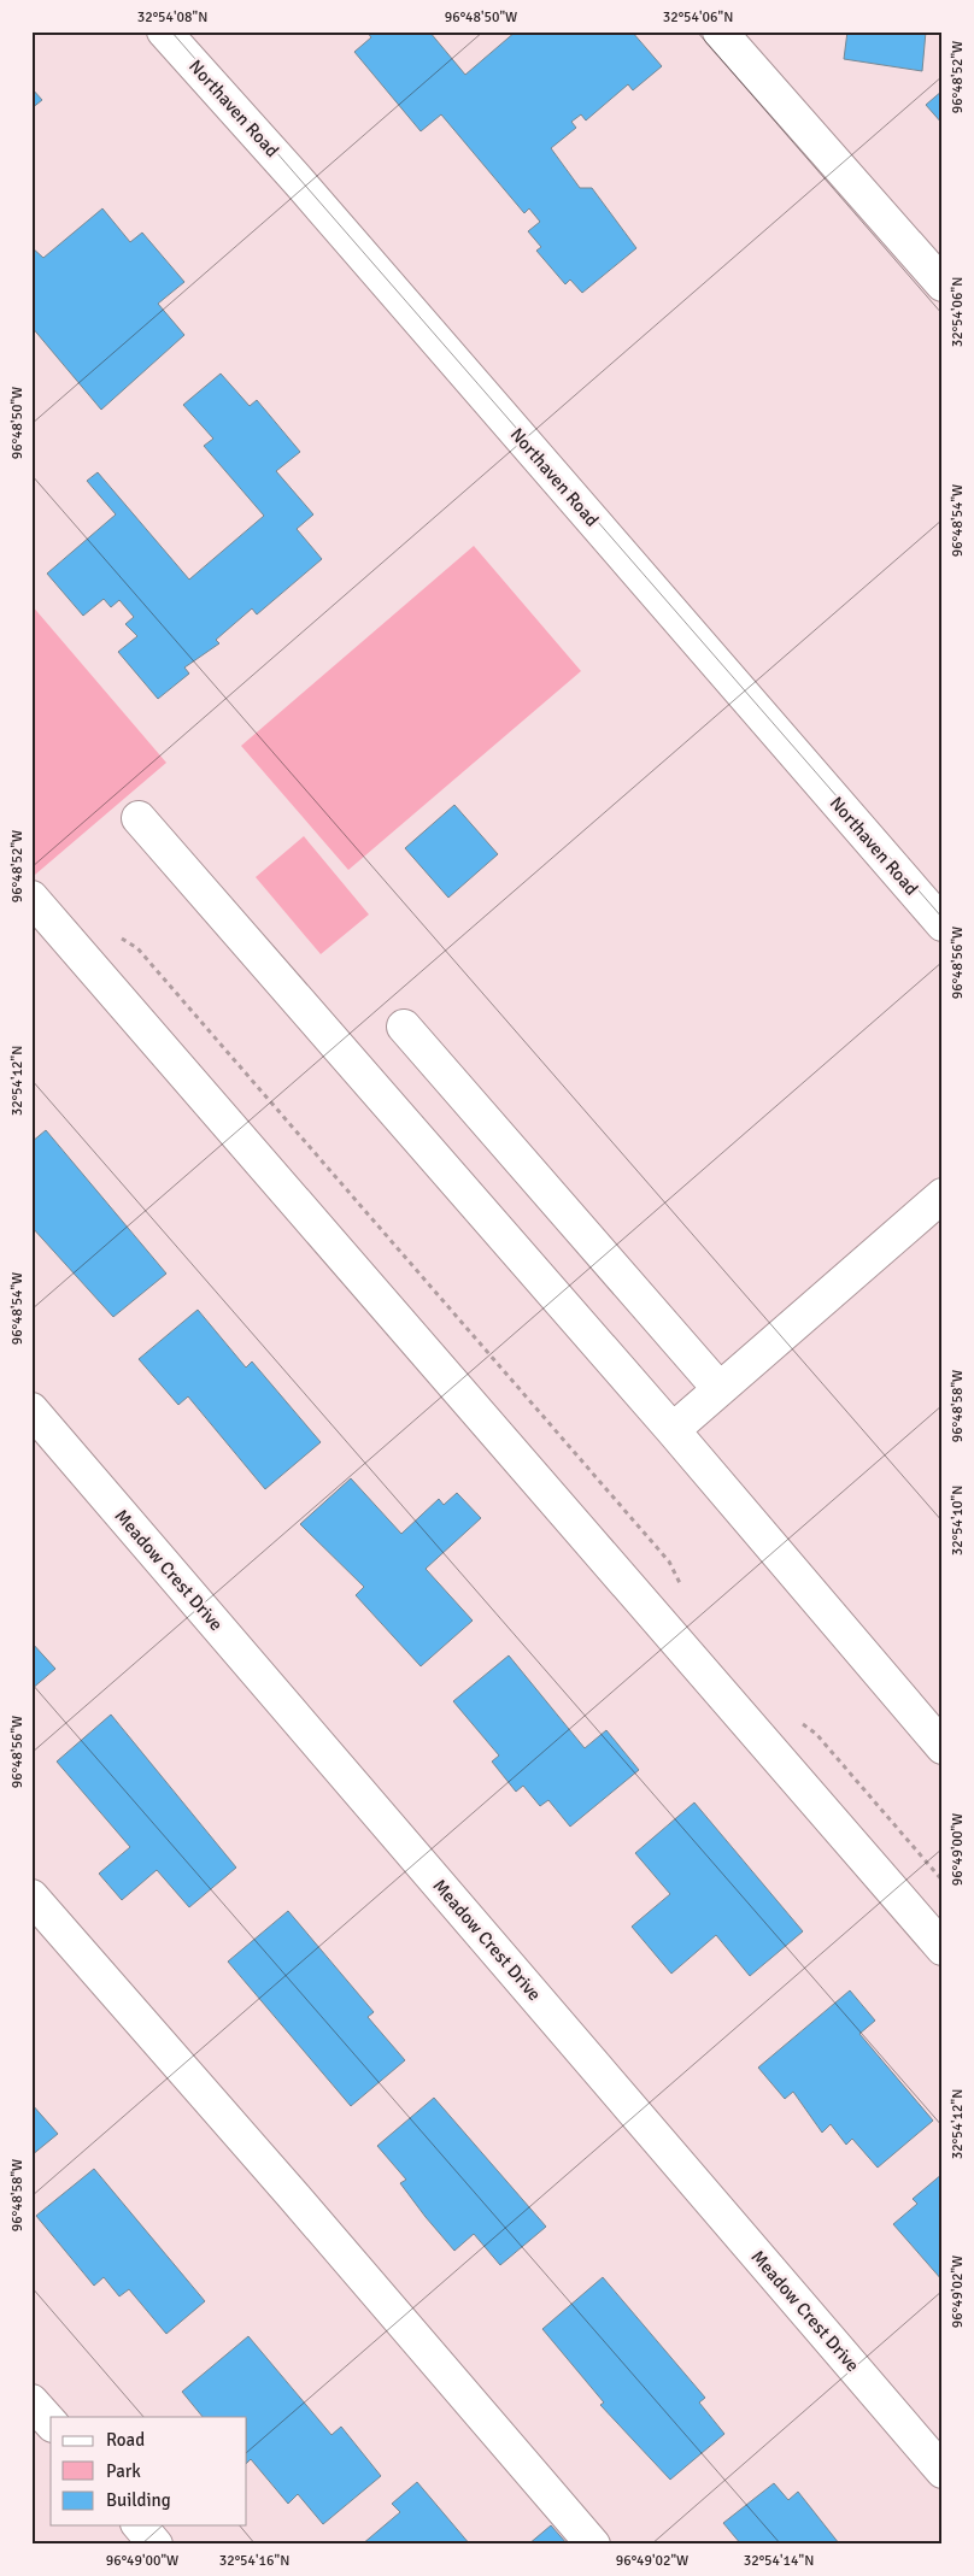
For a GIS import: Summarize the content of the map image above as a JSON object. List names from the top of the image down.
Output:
{
  "streets": {
    "street": ["Northaven Road", "Meadow Crest Drive"]
  },
  "legend": ["Road", "Park", "Building"],
  "coordinates": [
    "32°54'08\"N",
    "96°48'50\"W",
    "32°54'06\"N",
    "96°48'52\"W",
    "96°48'54\"W",
    "96°48'56\"W",
    "32°54'12\"N",
    "96°48'58\"W",
    "32°54'10\"N",
    "96°49'00\"W",
    "96°49'02\"W",
    "32°54'16\"N",
    "32°54'14\"N"
  ]
}
